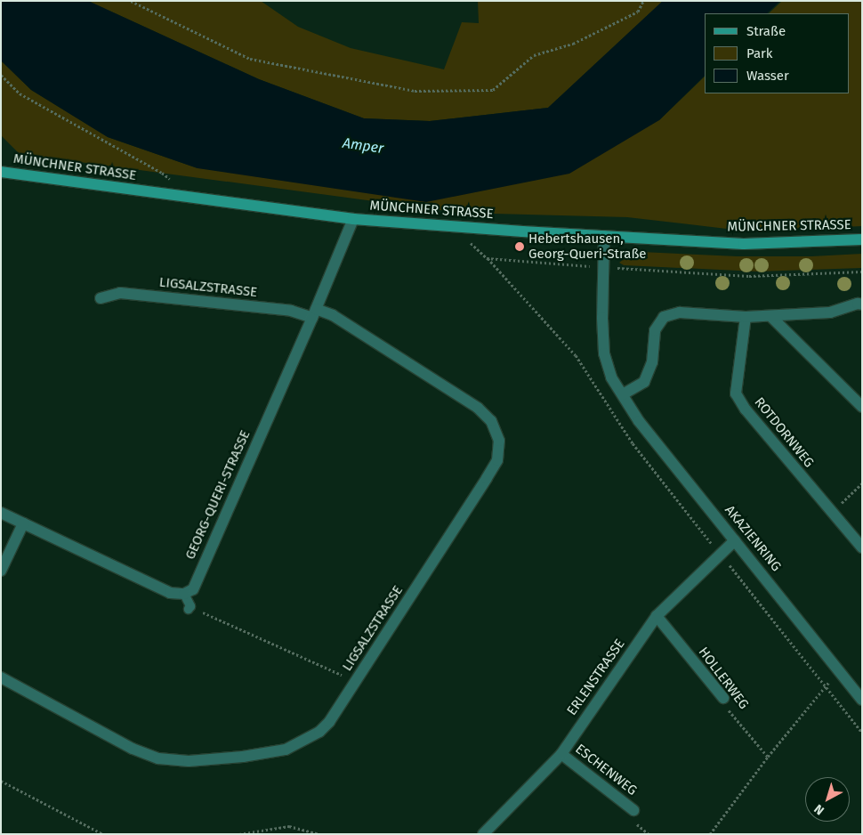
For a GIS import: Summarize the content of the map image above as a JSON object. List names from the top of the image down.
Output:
{
  "streets": {
    "main road": ["MÜNCHNER STRASSE"],
    "street": [
      "LIGSALZSTRASSE",
      "ROTDORNWEG",
      "GEORG-QUERI-STRASSE",
      "AKAZIENRING",
      "ERLENSTRASSE",
      "HOLLERWEG",
      "ESCHENWEG"
    ]
  },
  "crossings": [
    ["MÜNCHNER STRASSE", "GEORG-QUERI-STRASSE"],
    ["MÜNCHNER STRASSE", "AKAZIENRING"],
    ["LIGSALZSTRASSE", "GEORG-QUERI-STRASSE"],
    ["AKAZIENRING", "ERLENSTRASSE"],
    ["ERLENSTRASSE", "HOLLERWEG"],
    ["ERLENSTRASSE", "ESCHENWEG"]
  ],
  "water": ["Amper"],
  "places": ["Hebertshausen, Georg-Queri-Straße"],
  "legend": ["Straße", "Park", "Wasser"],
  "north": "bottom left"
}
